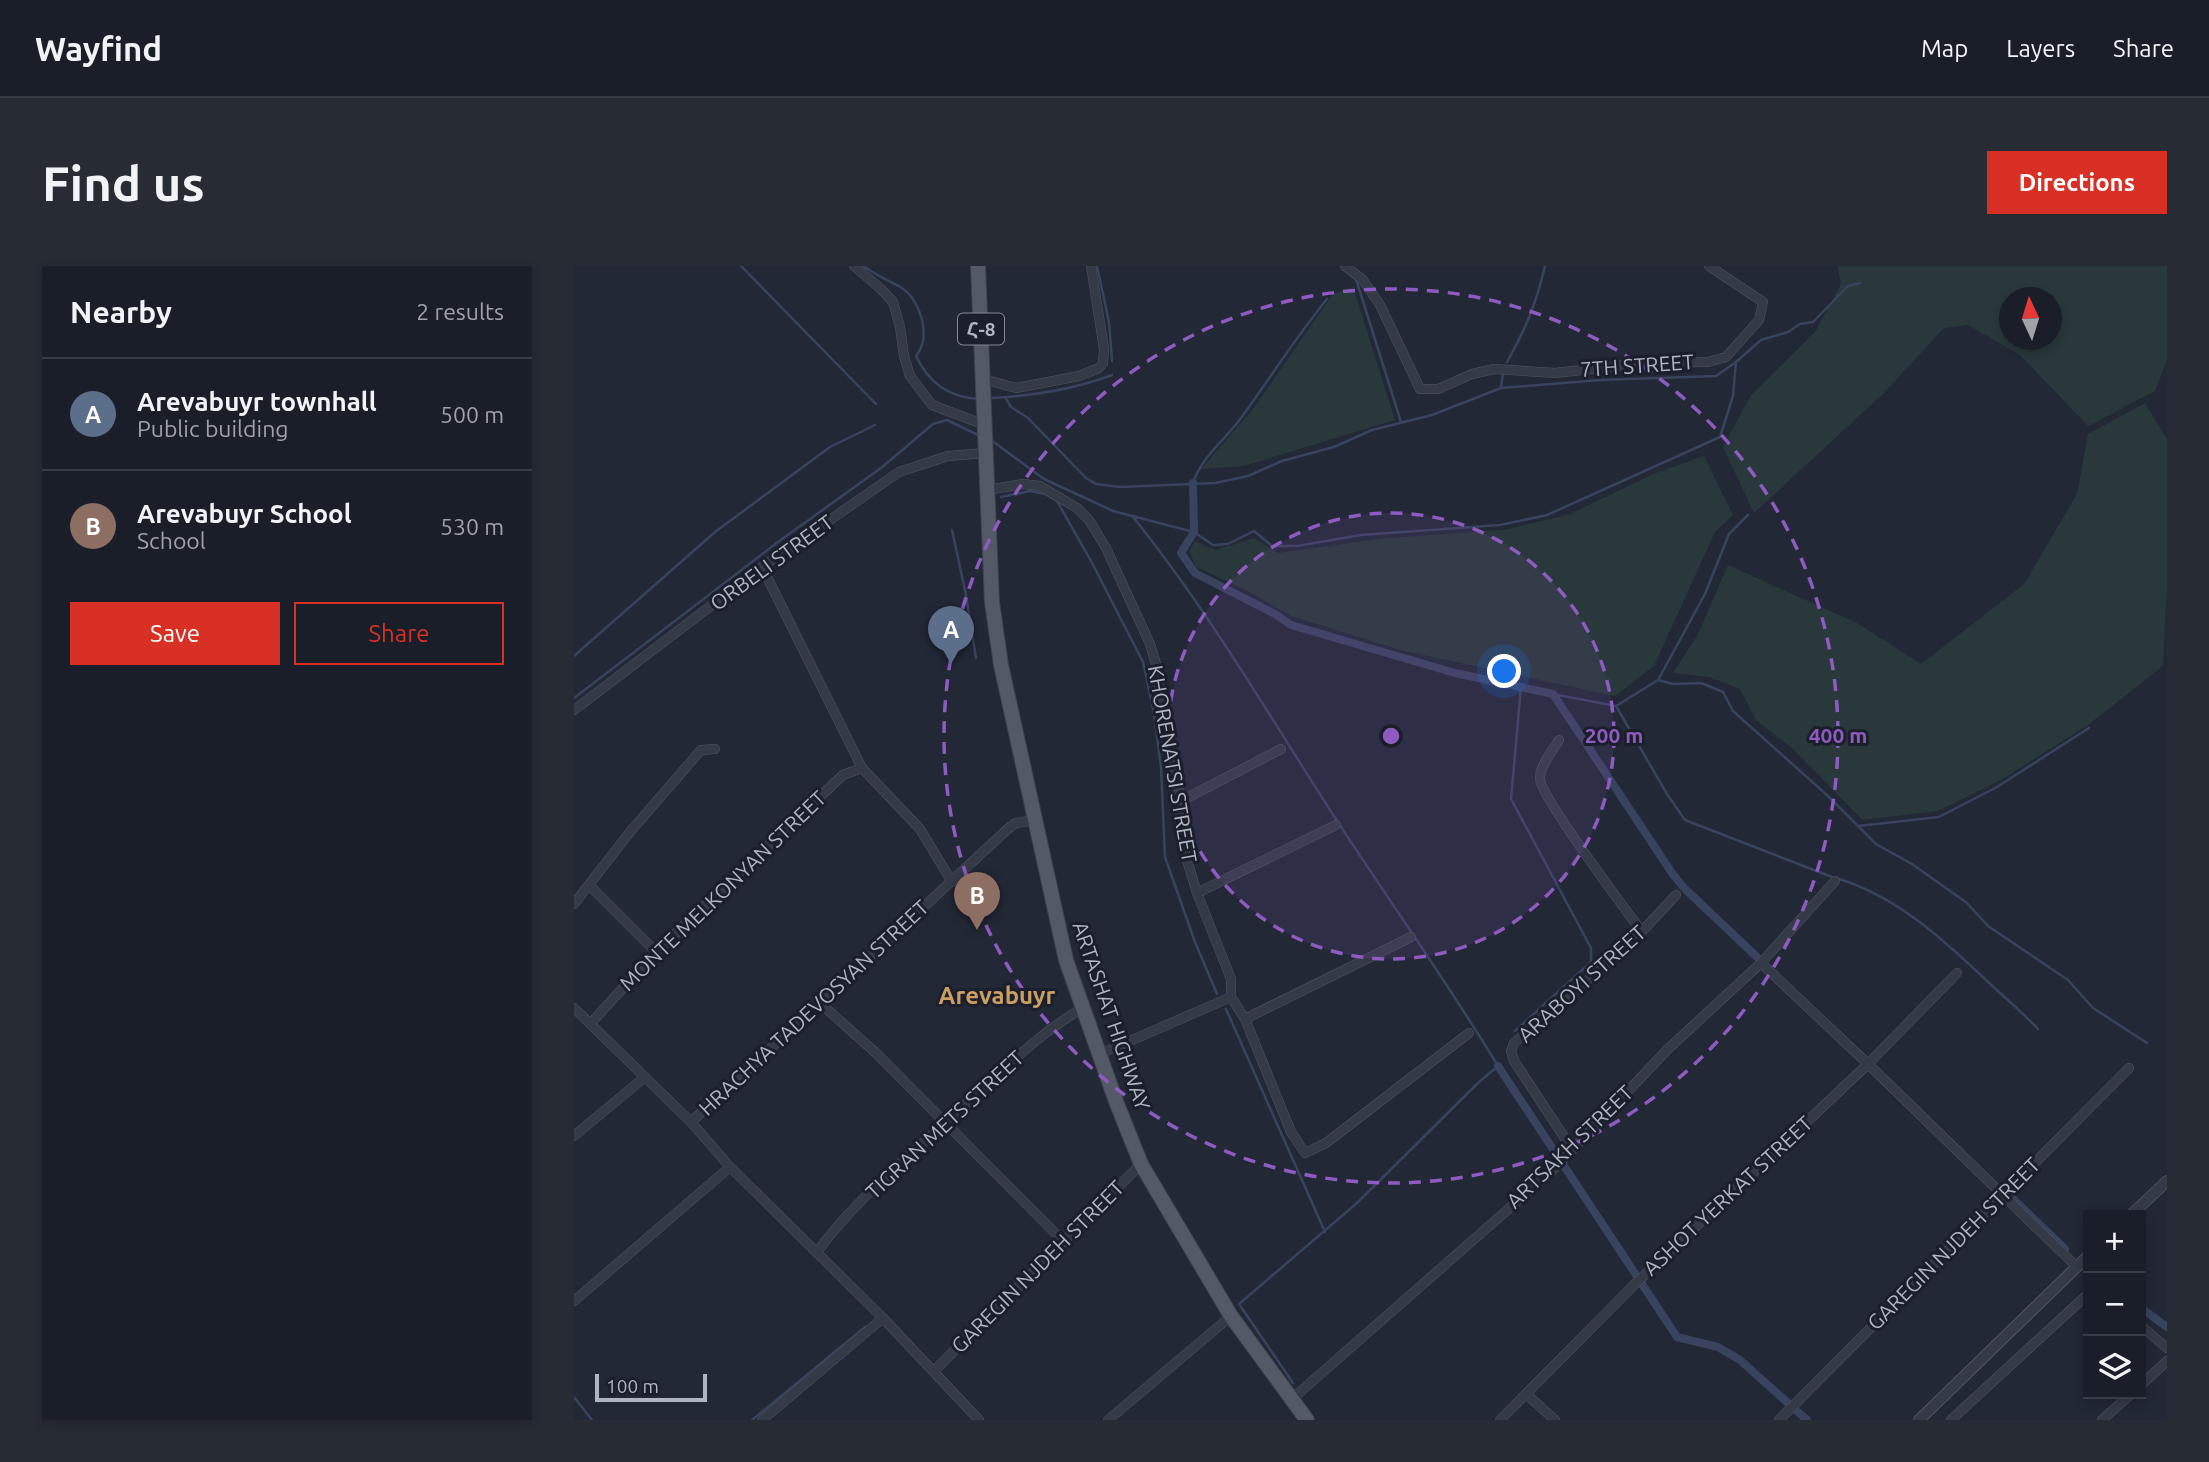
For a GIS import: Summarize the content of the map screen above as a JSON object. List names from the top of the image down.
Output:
{
  "streets": {
    "main road": ["Հ-8", "ARTASHAT HIGHWAY"],
    "street": [
      "7TH STREET",
      "ORBELI STREET",
      "KHORENATSI STREET",
      "MONTE MELKONYAN STREET",
      "ARABOYI STREET",
      "HRACHYA TADEVOSYAN STREET",
      "TIGRAN METS STREET",
      "ARTSAKH STREET",
      "ASHOT YERKAT STREET",
      "GAREGIN NJDEH STREET"
    ]
  },
  "crossings": [
    ["Հ-8", "ORBELI STREET"],
    ["Հ-8", "ARTASHAT HIGHWAY"],
    ["ORBELI STREET", "ARTASHAT HIGHWAY"],
    ["KHORENATSI STREET", "ARTASHAT HIGHWAY"],
    ["ARABOYI STREET", "ARTSAKH STREET"],
    ["HRACHYA TADEVOSYAN STREET", "ARTASHAT HIGHWAY"],
    ["ARTASHAT HIGHWAY", "TIGRAN METS STREET"],
    ["ARTASHAT HIGHWAY", "ARTSAKH STREET"],
    ["ARTASHAT HIGHWAY", "GAREGIN NJDEH STREET"]
  ],
  "districts": ["Arevabuyr"],
  "scale_bar": "100 m",
  "north": "top",
  "page": {
    "header": "Wayfind",
    "nav": ["Map", "Layers", "Share"],
    "buttons": [
      "Directions",
      ["Save", "Share"]
    ],
    "title": "Find us",
    "heading": ["Nearby", "2 results"],
    "list": [
      {
        "mark": "A",
        "name": "Arevabuyr townhall",
        "note": "Public building",
        "value": "500 m"
      },
      {
        "mark": "B",
        "name": "Arevabuyr School",
        "note": "School",
        "value": "530 m"
      }
    ],
    "pins": ["A", "B"],
    "map_buttons": ["+", "−"],
    "scale": "100 m"
  },
  "rings": ["200 m", "400 m"]
}
